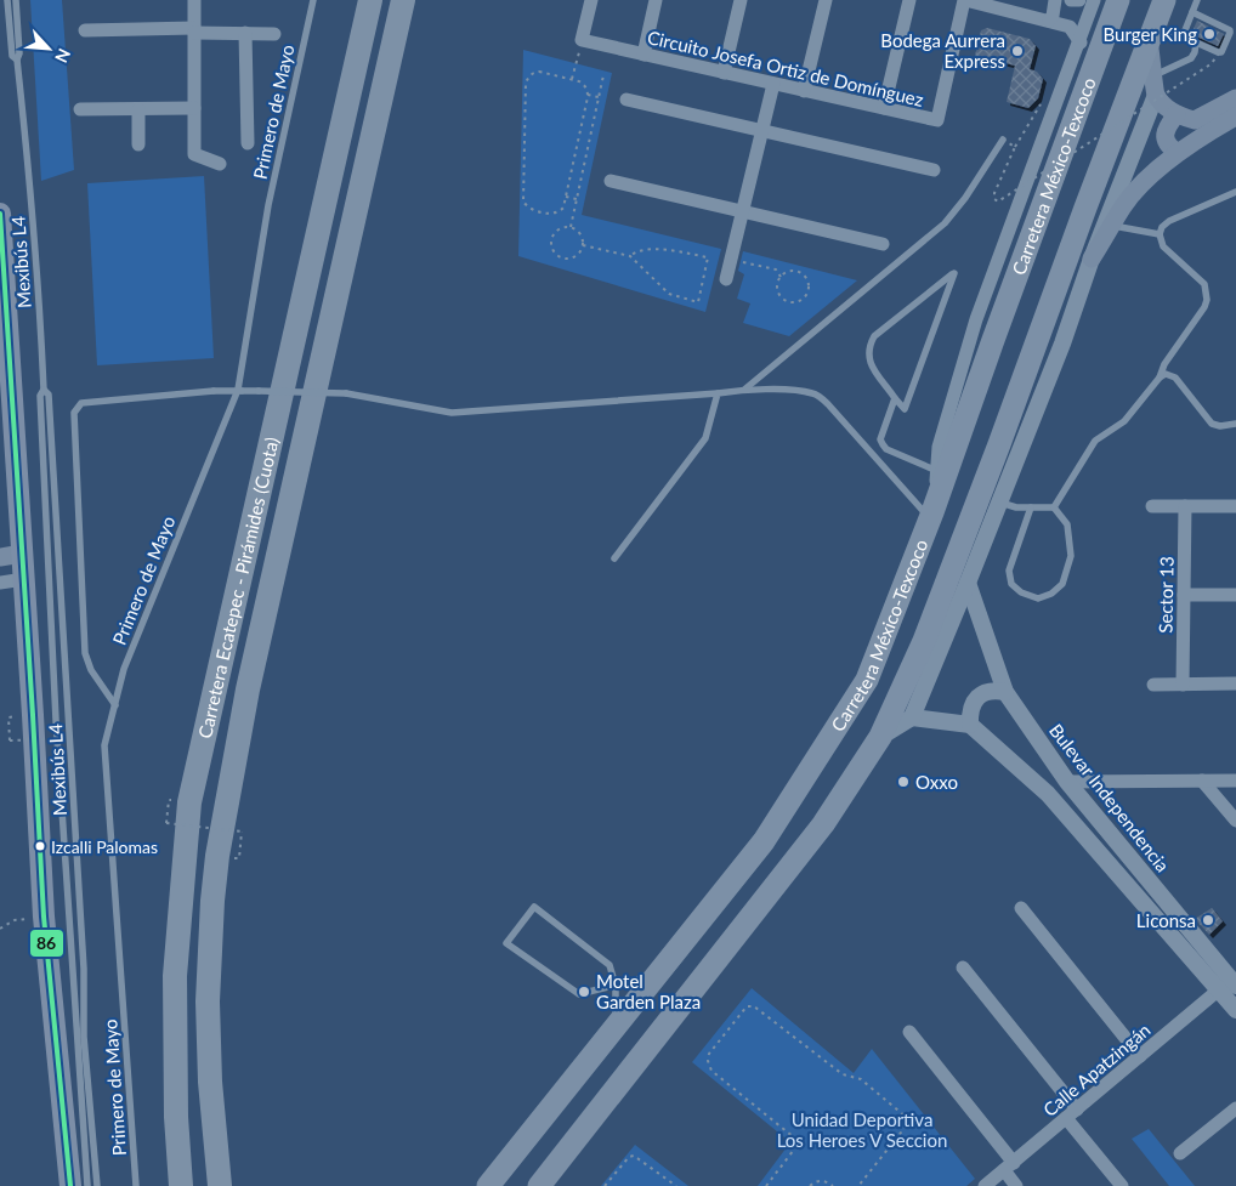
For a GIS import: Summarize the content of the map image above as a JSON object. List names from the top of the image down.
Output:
{
  "streets": {
    "highway": ["Carretera México-Texcoco", "Carretera Ecatepec - Pirámides (Cuota)"],
    "street": [
      "Circuito Josefa Ortiz de Domínguez",
      "Sector 13",
      "Bulevar Independencia",
      "Calle Apatzingán"
    ],
    "lane": ["Primero de Mayo", "Mexibús L4"]
  },
  "crossings": [
    ["Bulevar Independencia", "Calle Apatzingán"]
  ],
  "parks": ["Unidad Deportiva Los Heroes V Seccion"],
  "places": [
    "Burger King",
    "Bodega Aurrera Express",
    "Oxxo",
    "Izcalli Palomas",
    "Liconsa",
    "Motel Garden Plaza"
  ],
  "lines": ["transit line 86"],
  "north": "bottom right"
}
